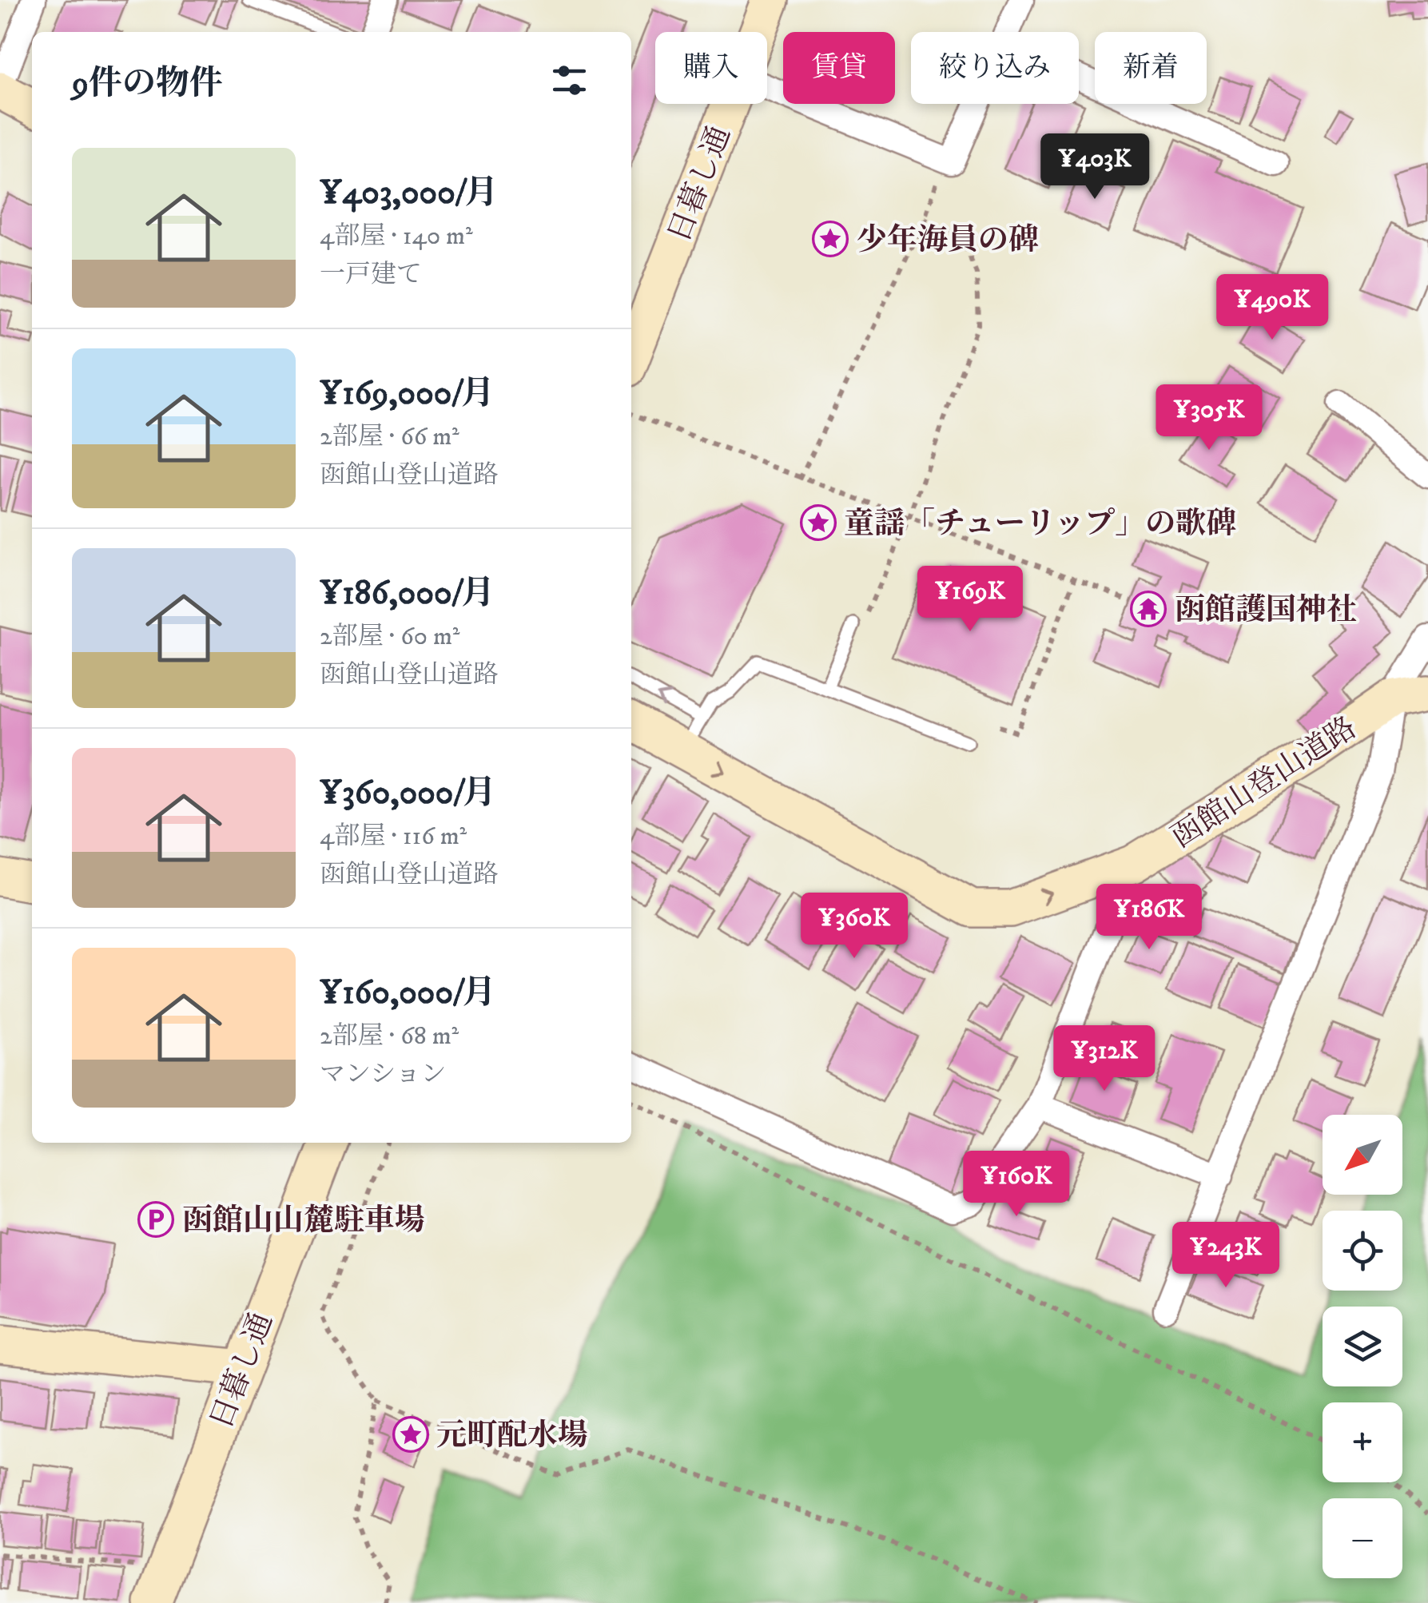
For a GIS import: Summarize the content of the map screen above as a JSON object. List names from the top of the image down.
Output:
{
  "streets": {
    "street": ["日暮し通", "函館山登山道路"]
  },
  "one_way": ["函館山登山道路"],
  "places": {
    "place": ["少年海員の碑", "童謡「チューリップ」の歌碑", "元町配水場"],
    "temple": ["函館護国神社"],
    "parking": ["函館山山麓駐車場"]
  },
  "north": "bottom left",
  "page": {
    "chip": [
      "購入",
      "賃貸",
      "絞り込み",
      "新着"
    ],
    "heading": "9件の物件",
    "list": [
      {
        "name": "¥403,000/月",
        "note": "4部屋 · 140 m² · 一戸建て"
      },
      {
        "name": "¥169,000/月",
        "note": "2部屋 · 66 m² · 函館山登山道路"
      },
      {
        "name": "¥186,000/月",
        "note": "2部屋 · 60 m² · 函館山登山道路"
      },
      {
        "name": "¥360,000/月",
        "note": "4部屋 · 116 m² · 函館山登山道路"
      },
      {
        "name": "¥160,000/月",
        "note": "2部屋 · 68 m² · マンション"
      }
    ],
    "price": [
      "¥403K",
      "¥490K",
      "¥305K",
      "¥169K",
      "¥186K",
      "¥360K",
      "¥312K",
      "¥160K",
      "¥243K"
    ],
    "map_buttons": ["+", "−"]
  }
}
